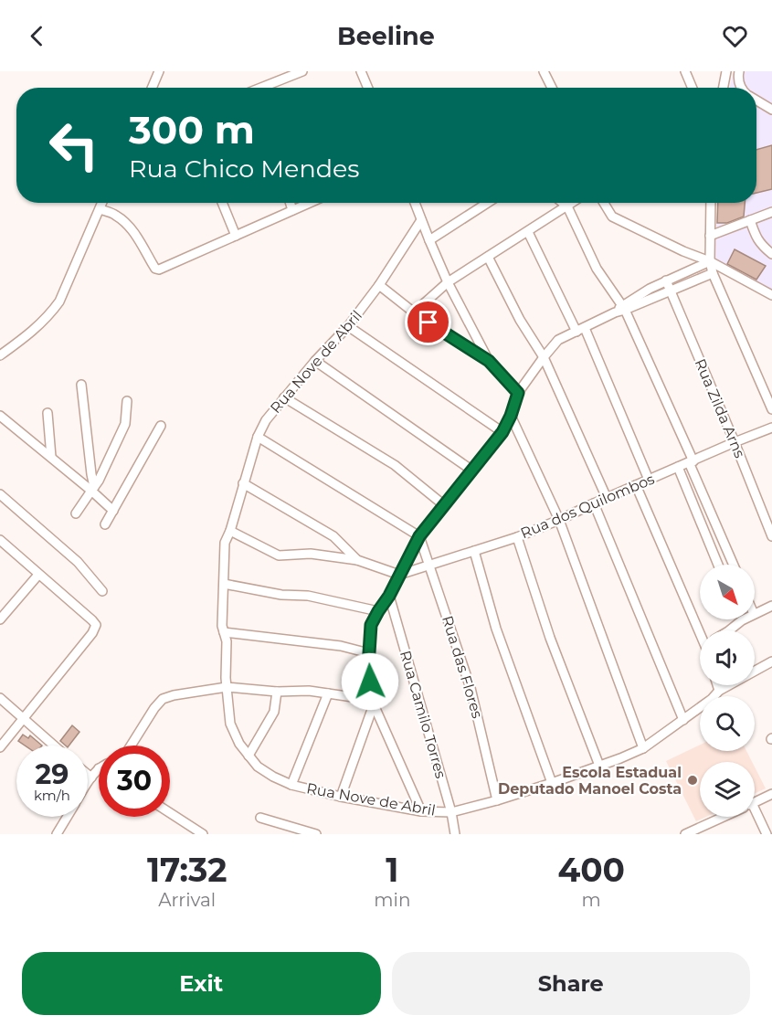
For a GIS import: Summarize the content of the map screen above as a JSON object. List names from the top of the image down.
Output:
{
  "streets": {
    "street": [
      "Rua Nove de Abril",
      "Rua Zilda Arns",
      "Rua dos Quilombos",
      "Rua das Flores",
      "Rua Camilo Torres"
    ]
  },
  "crossings": [
    ["Rua Nove de Abril", "Rua das Flores"],
    ["Rua Nove de Abril", "Rua Camilo Torres"],
    ["Rua Zilda Arns", "Rua dos Quilombos"],
    ["Rua dos Quilombos", "Rua das Flores"]
  ],
  "places": ["Escola Estadual Deputado Manoel Costa"],
  "north": "bottom right",
  "page": {
    "header": "Beeline",
    "turn": ["300 m", "Rua Chico Mendes"],
    "speed": "29 km/h",
    "limit": "30",
    "eta": [
      "17:32",
      "Arrival",
      "1",
      "min",
      "400",
      "m"
    ],
    "buttons": ["Exit", "Share"]
  }
}
